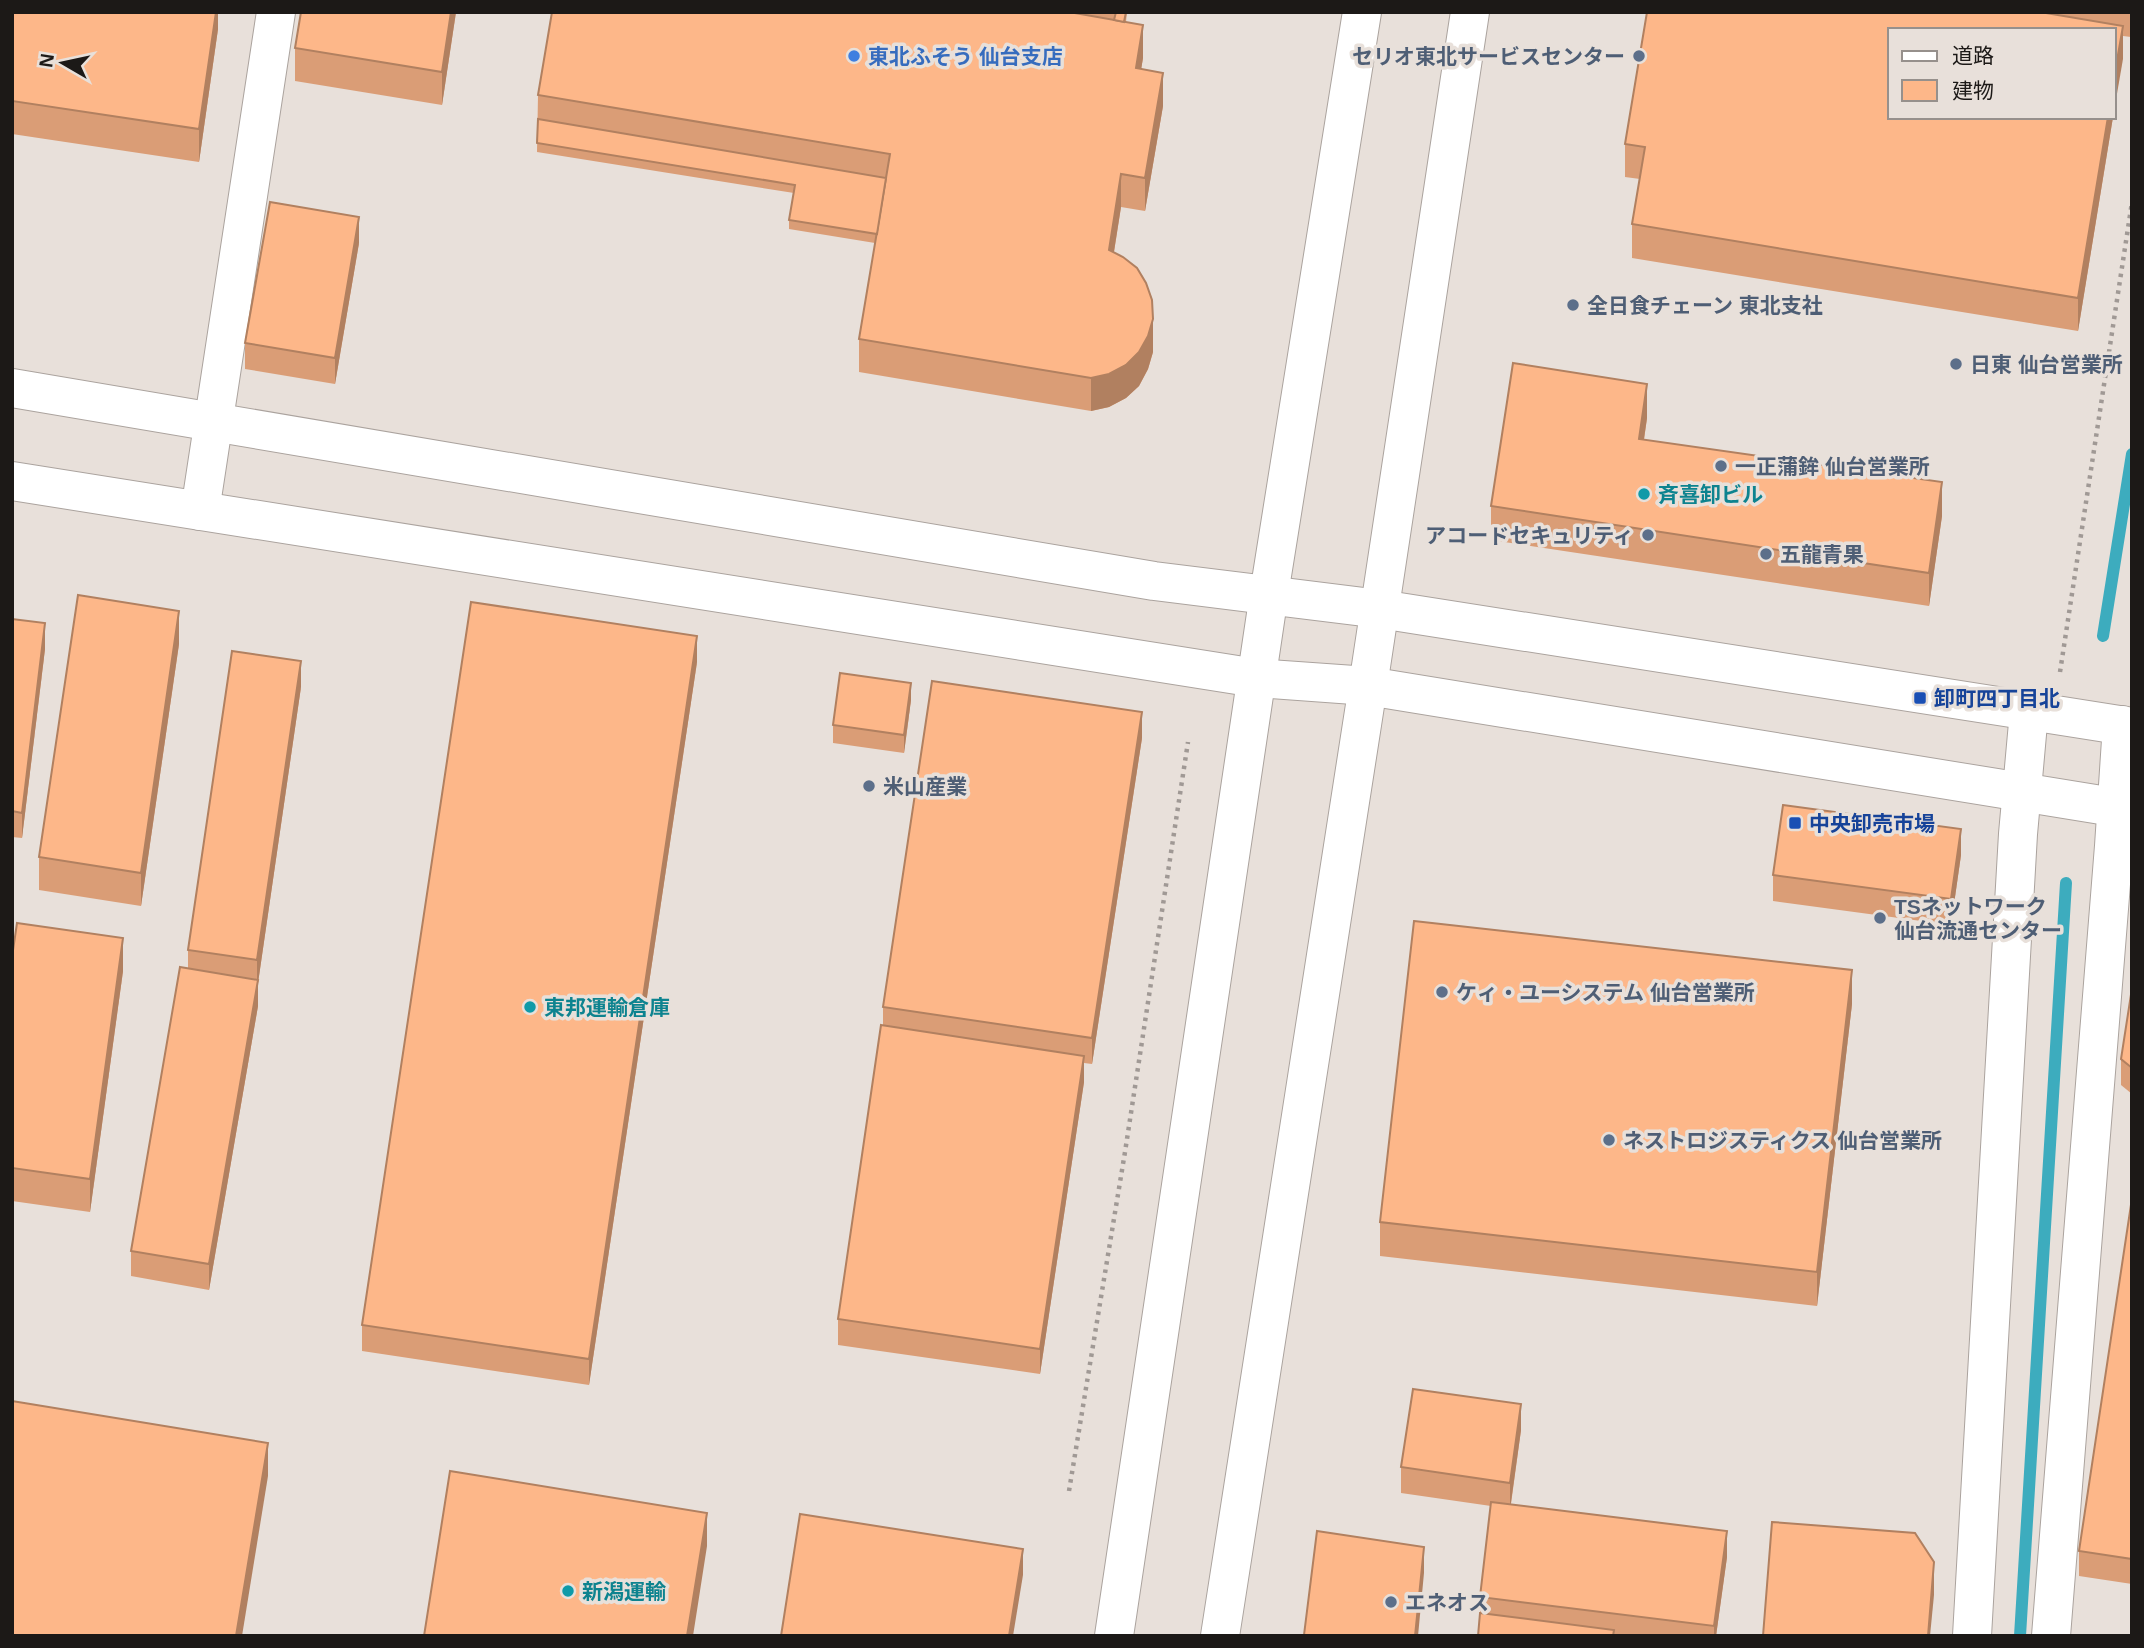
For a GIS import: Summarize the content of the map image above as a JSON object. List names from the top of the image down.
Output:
{
  "places": {
    "other": [
      "東北ふそう 仙台支店",
      "セリオ東北サービスセンター",
      "全日食チェーン 東北支社",
      "日東 仙台営業所",
      "一正蒲鉾 仙台営業所",
      "斉喜卸ビル",
      "アコードセキュリティ",
      "五龍青果",
      "米山産業",
      "TSネットワーク 仙台流通センター",
      "ケィ・ユーシステム 仙台営業所",
      "東邦運輸倉庫",
      "ネストロジスティクス 仙台営業所",
      "新潟運輸",
      "エネオス"
    ],
    "transit": ["卸町四丁目北", "中央卸売市場"]
  },
  "legend": ["道路", "建物"],
  "north": "left"
}
